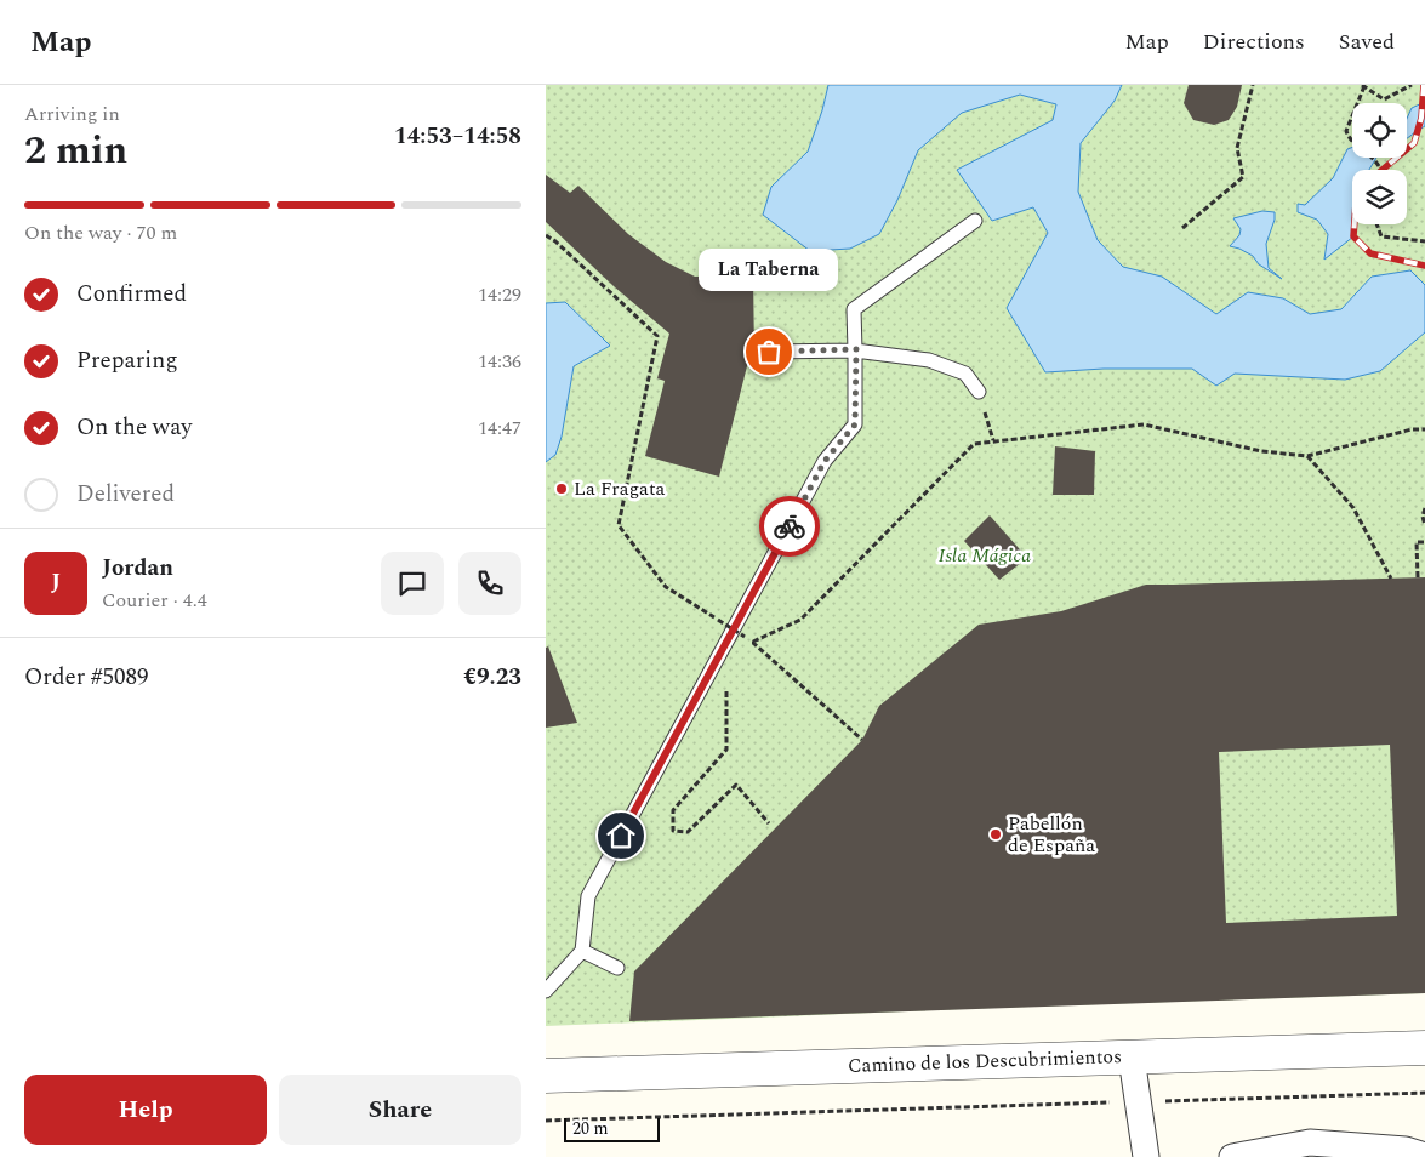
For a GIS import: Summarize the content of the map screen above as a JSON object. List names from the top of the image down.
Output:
{
  "streets": {
    "street": ["Camino de los Descubrimientos"]
  },
  "parks": ["Isla Mágica"],
  "places": ["La Taberna", "La Fragata", "Pabellón de España"],
  "scale_bar": "20 m",
  "page": {
    "header": "Map",
    "nav": ["Map", "Directions", "Saved"],
    "heading": ["2 min", "Arriving in", "14:53–14:58"],
    "panel": [
      "Jordan",
      "Courier · 4.4",
      "Order #5089",
      "€9.23"
    ],
    "bar": "On the way · 70 m",
    "bubble": "La Taberna",
    "list": [
      ["Confirmed", "14:29"],
      ["Preparing", "14:36"],
      ["On the way", "14:47"],
      "Delivered"
    ],
    "round": "J",
    "buttons": ["Help", "Share"],
    "scale": "20 m"
  }
}
